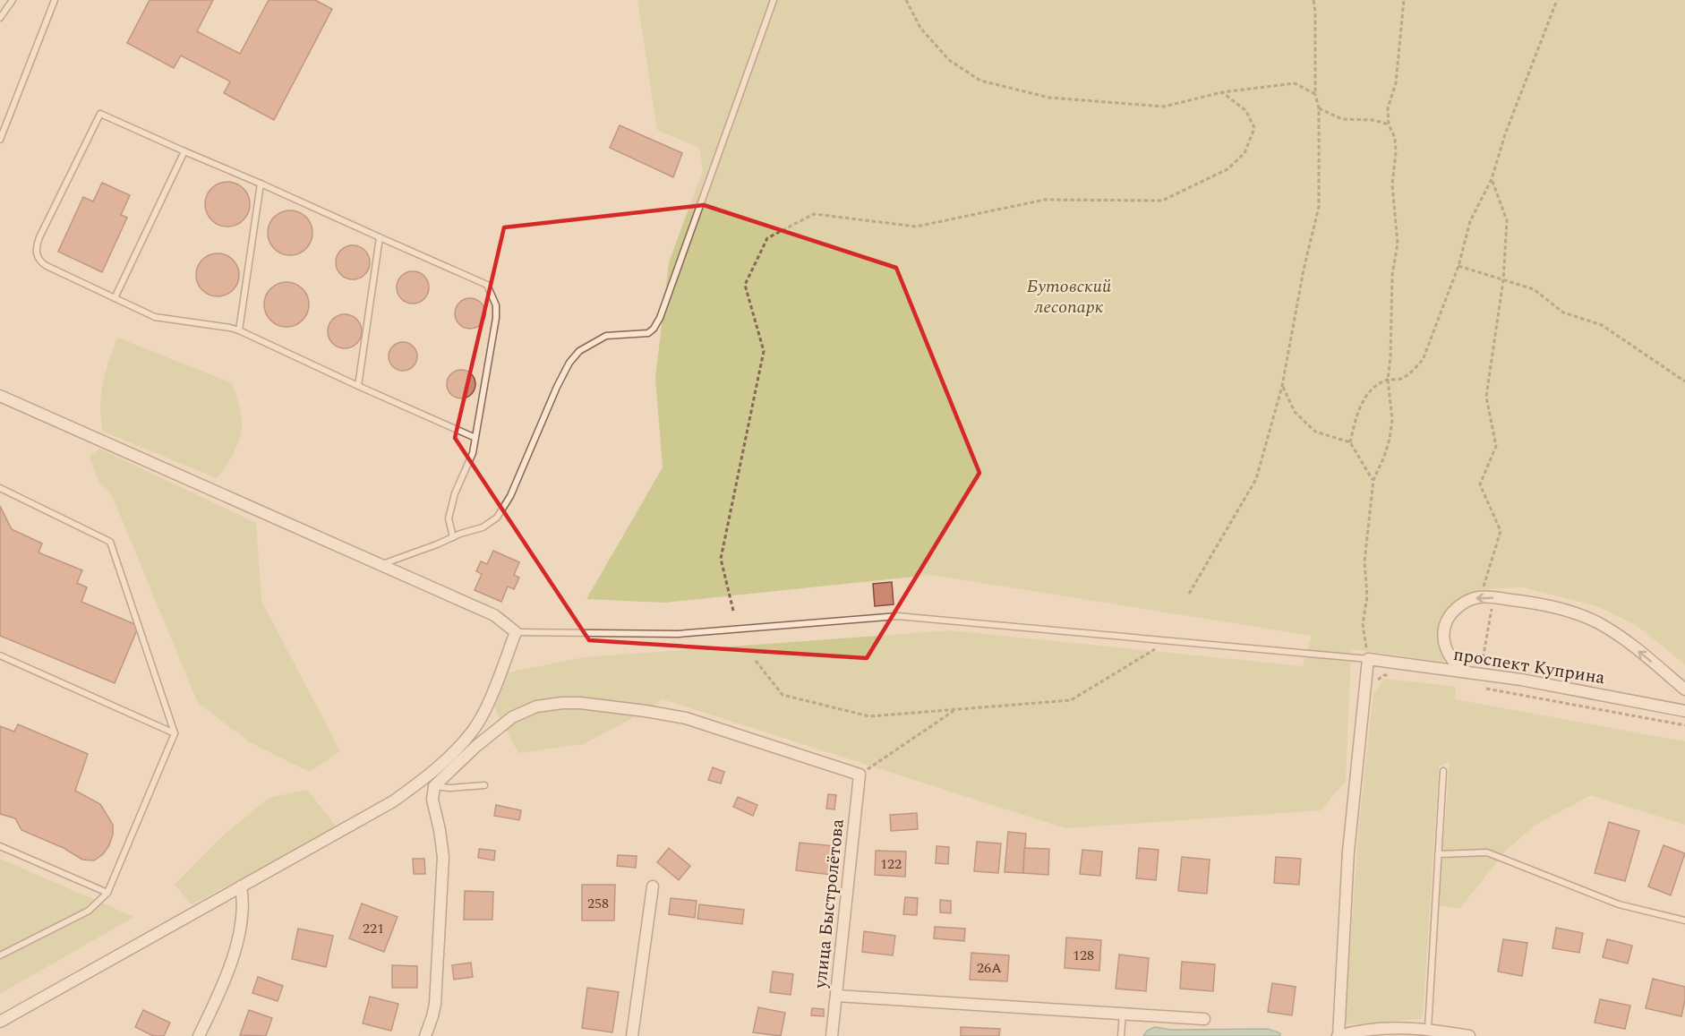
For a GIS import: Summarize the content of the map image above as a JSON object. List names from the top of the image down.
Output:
{
  "streets": {
    "street": ["проспект Куприна", "улица Быстролётова"]
  },
  "parks": ["Бутовский лесопарк"],
  "house_numbers": [
    "122",
    "258",
    "221",
    "128",
    "26А"
  ]
}
